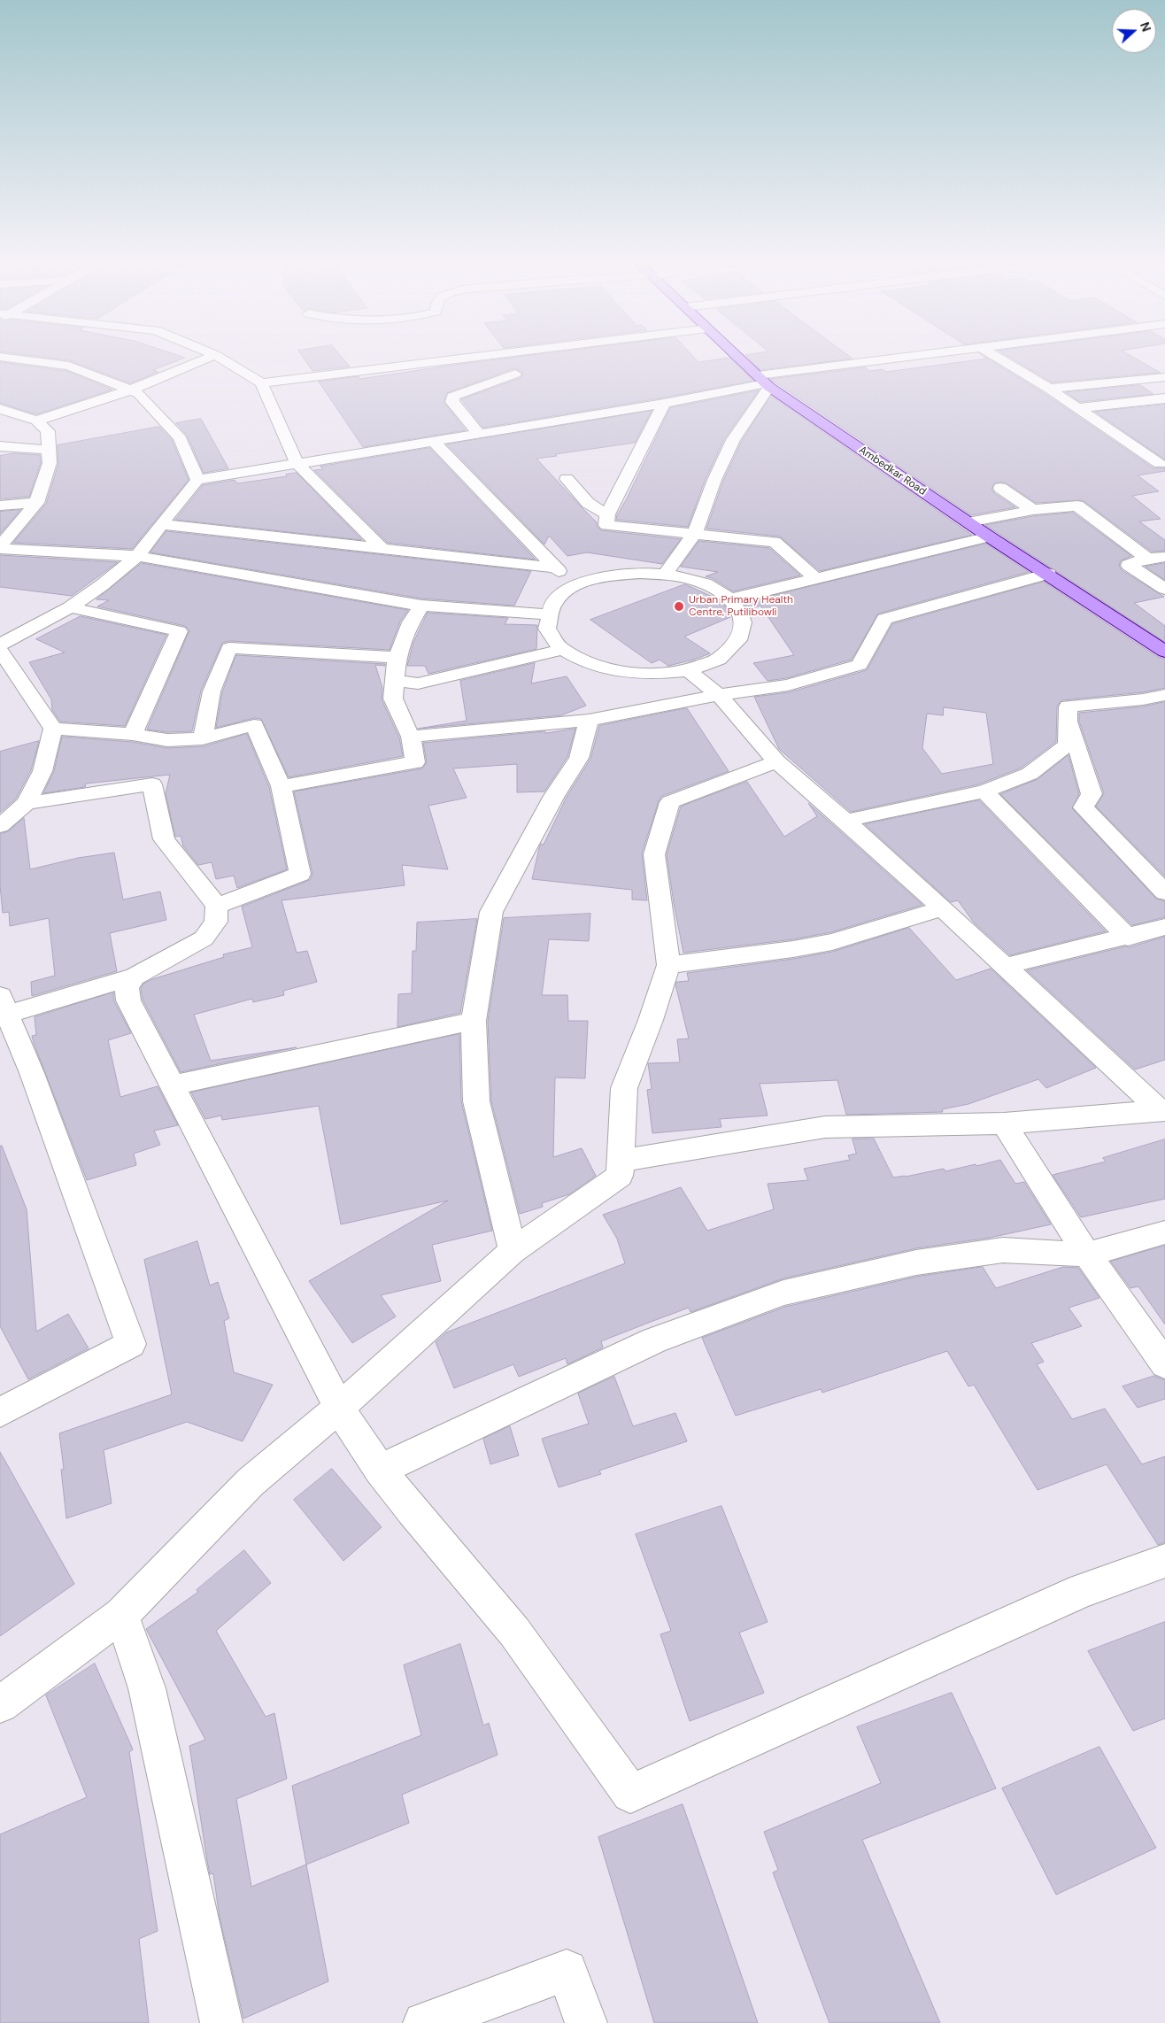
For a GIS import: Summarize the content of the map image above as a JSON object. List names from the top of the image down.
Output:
{
  "streets": {
    "main road": ["Ambedkar Road"]
  },
  "places": ["Urban Primary Health Centre, Putilibowli"],
  "north": "right"
}
